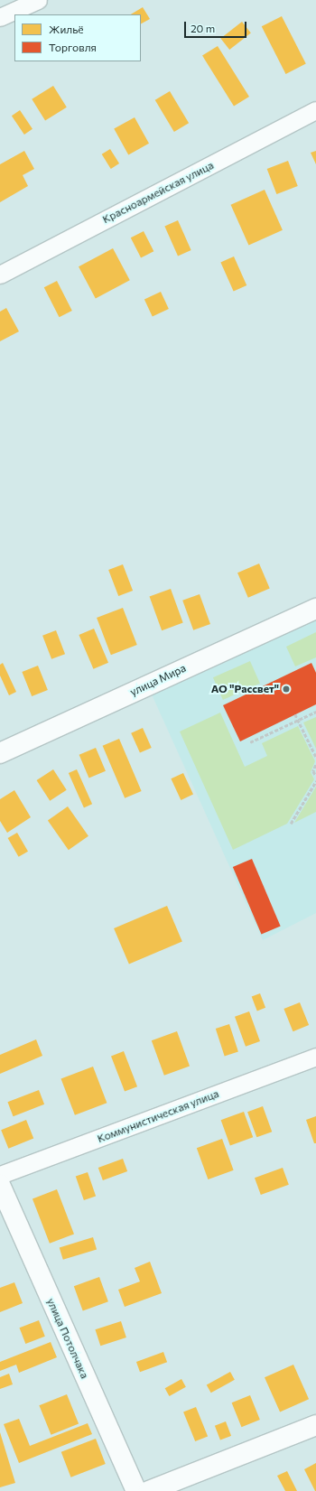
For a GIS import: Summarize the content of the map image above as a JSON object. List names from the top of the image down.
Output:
{
  "streets": {
    "street": [
      "Красноармейская улица",
      "улица Мира",
      "Коммунистическая улица",
      "улица Потолчака"
    ]
  },
  "places": ["АО \"Рассвет\""],
  "legend": ["Жильё", "Торговля"],
  "scale_bar": "20 m"
}
